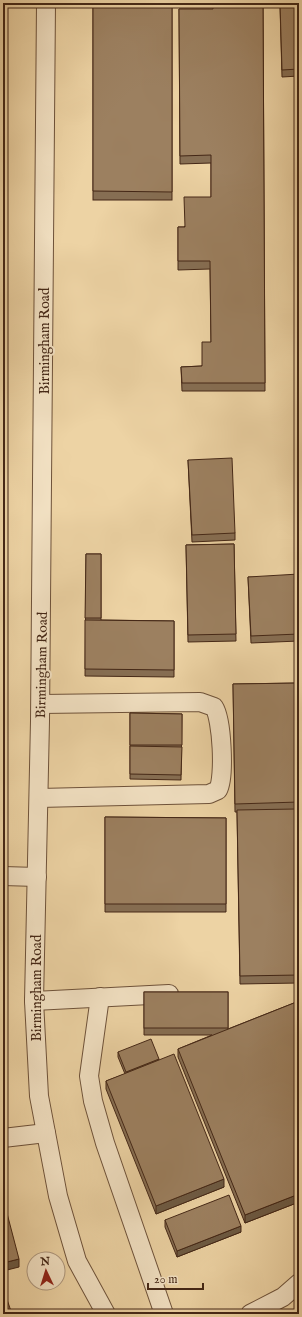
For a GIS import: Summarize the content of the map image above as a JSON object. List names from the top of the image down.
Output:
{
  "streets": {
    "street": ["Birmingham Road"]
  },
  "scale_bar": "20 m",
  "north": "top"
}
